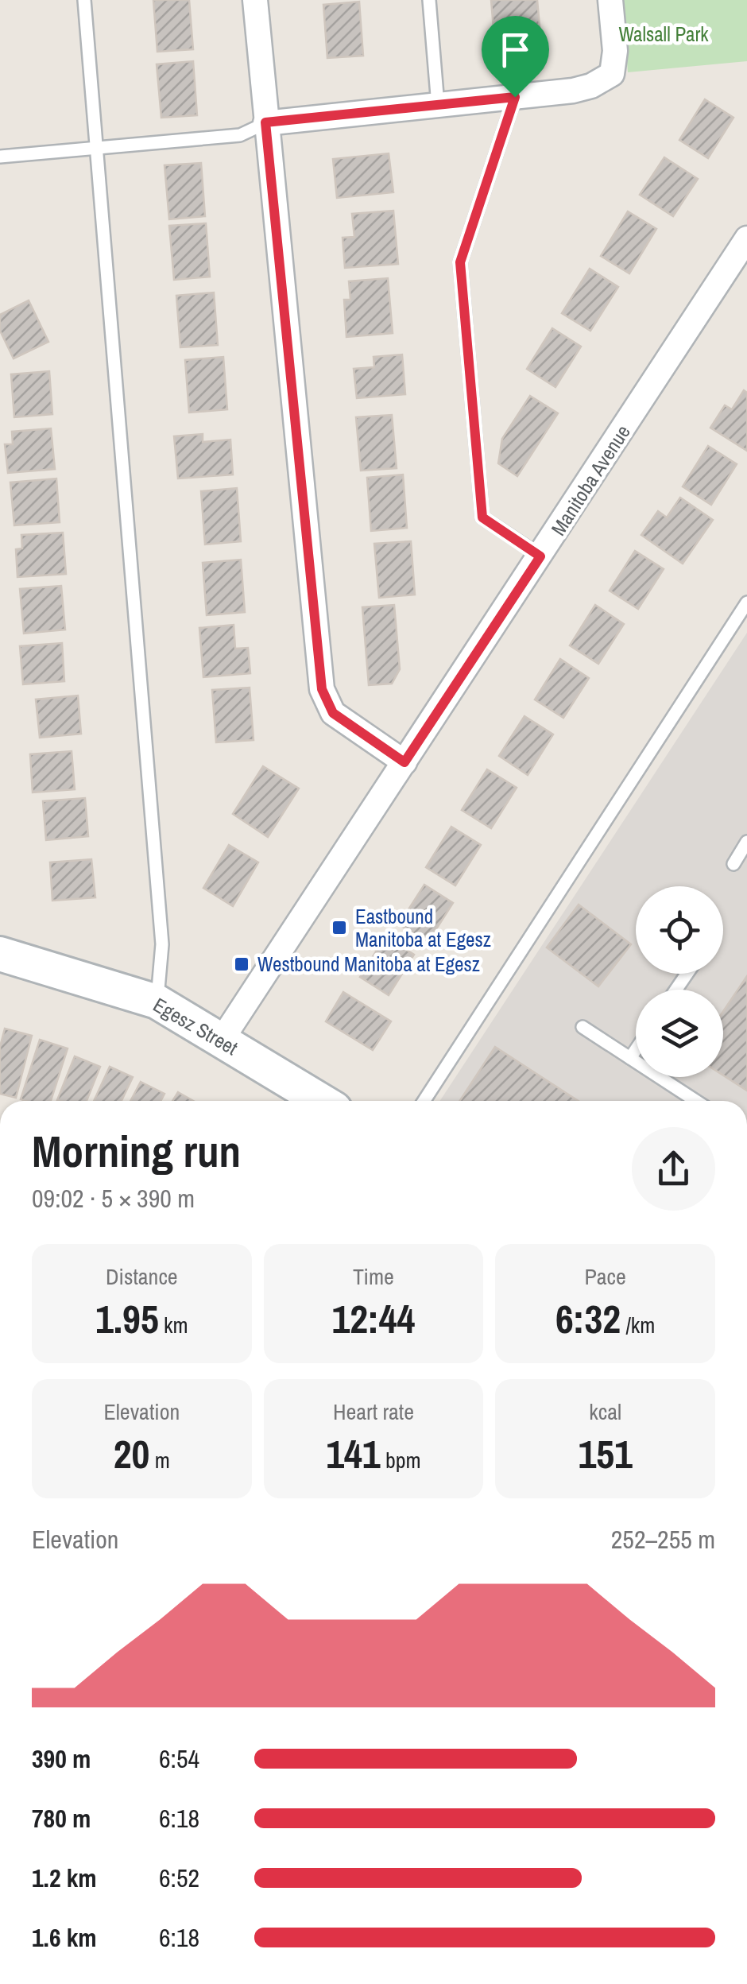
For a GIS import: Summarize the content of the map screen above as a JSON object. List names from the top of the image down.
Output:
{
  "streets": {
    "street": ["Manitoba Avenue", "Egesz Street"]
  },
  "crossings": [
    ["Manitoba Avenue", "Egesz Street"]
  ],
  "parks": ["Walsall Park"],
  "places": {
    "transit": ["Eastbound Manitoba at Egesz", "Westbound Manitoba at Egesz"]
  },
  "page": {
    "heading": ["Morning run", "09:02 · 5 × 390 m"],
    "stats": [
      ["Distance", "1.95 km"],
      ["Time", "12:44"],
      ["Pace", "6:32 /km"],
      ["Elevation", "20 m"],
      ["Heart rate", "141 bpm"],
      ["kcal", "151"]
    ],
    "chart": ["Elevation", "252–255 m"],
    "list": [
      {
        "name": "390 m",
        "note": "6:54"
      },
      {
        "name": "780 m",
        "note": "6:18"
      },
      {
        "name": "1.2 km",
        "note": "6:52"
      },
      {
        "name": "1.6 km",
        "note": "6:18"
      }
    ]
  }
}
